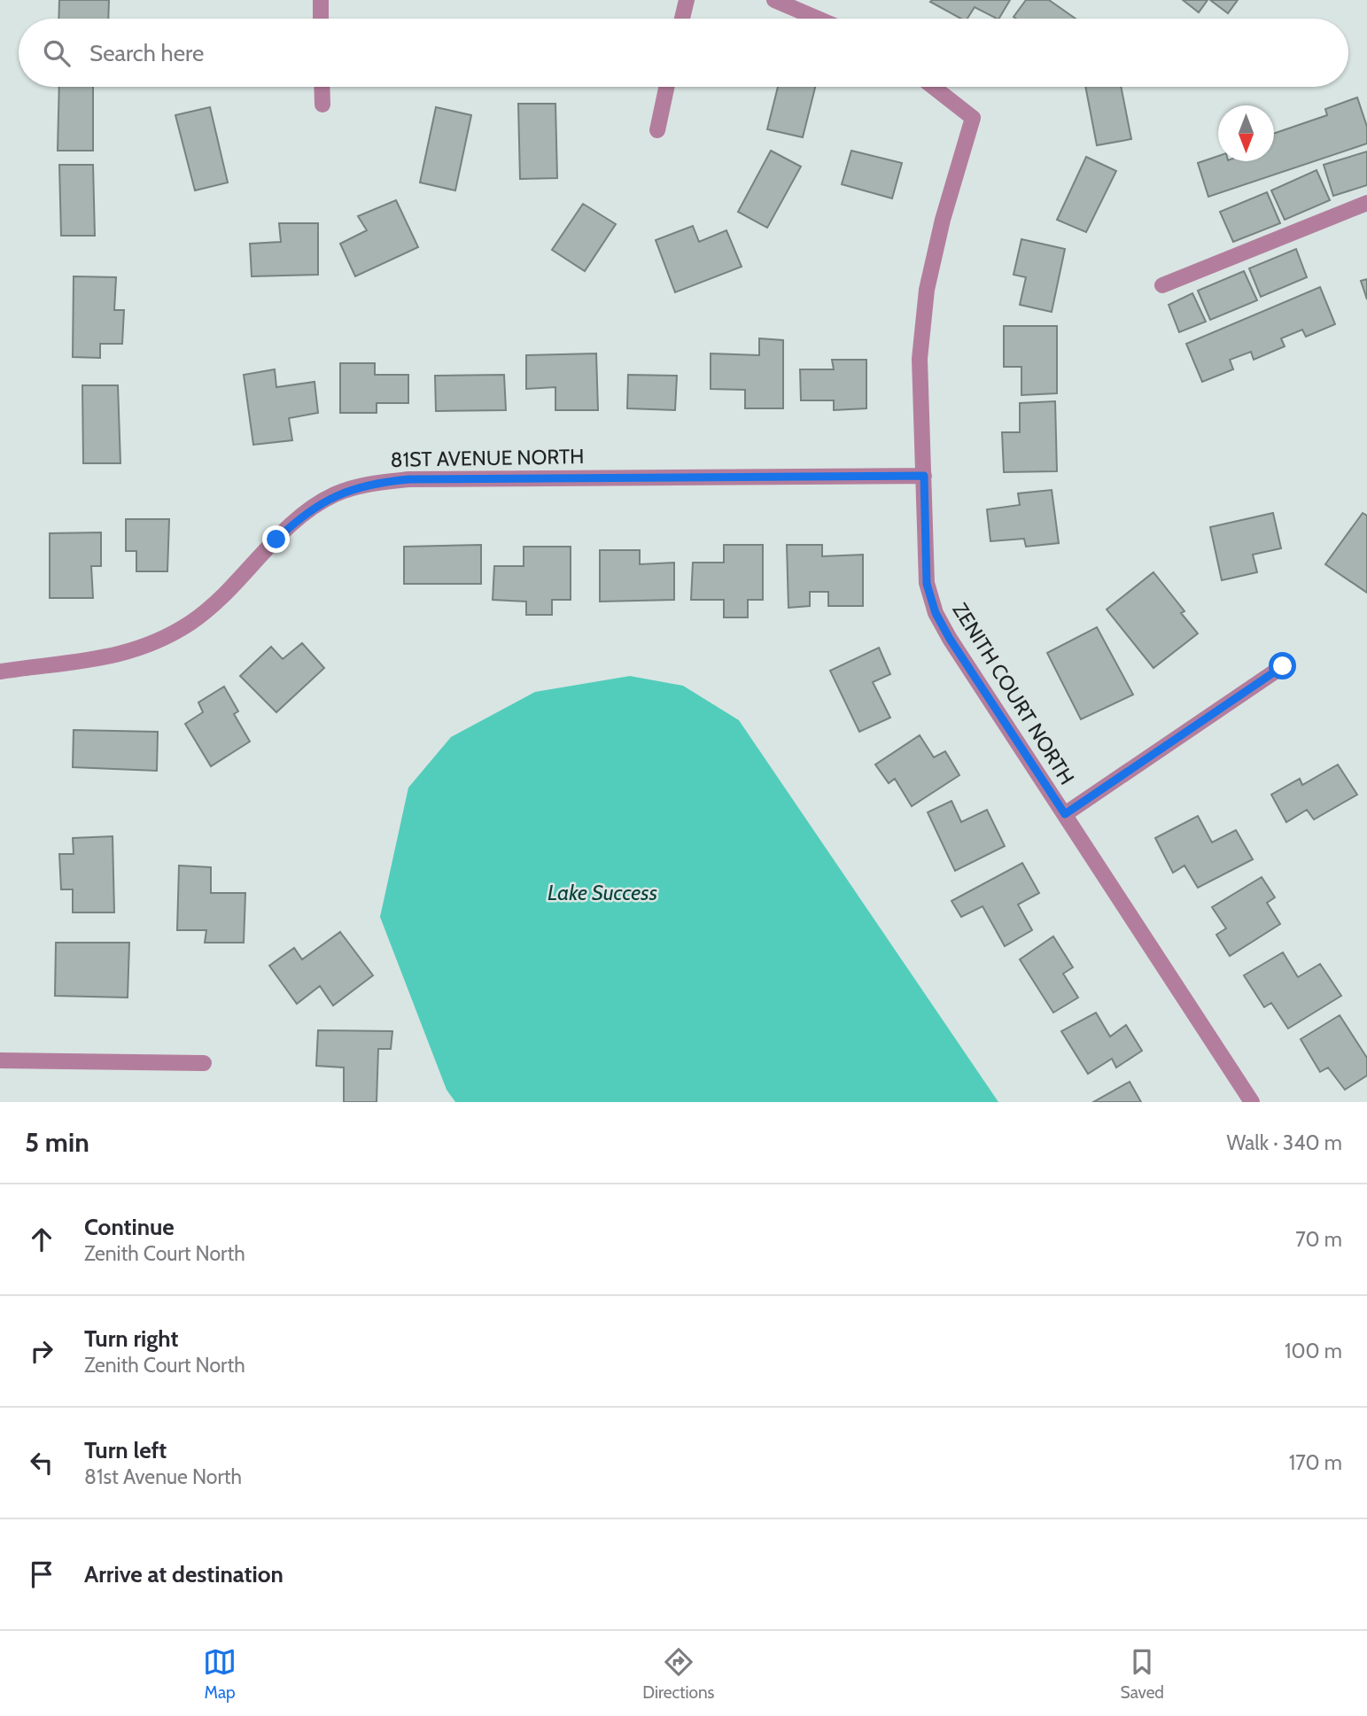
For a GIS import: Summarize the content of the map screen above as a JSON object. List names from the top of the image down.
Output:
{
  "streets": {
    "street": ["81ST AVENUE NORTH", "ZENITH COURT NORTH"]
  },
  "crossings": [
    ["81ST AVENUE NORTH", "ZENITH COURT NORTH"]
  ],
  "water": ["Lake Success"],
  "north": "bottom",
  "page": {
    "search": "Search here",
    "heading": ["5 min", "Walk · 340 m"],
    "list": [
      ["Continue", "Zenith Court North", "70 m"],
      ["Turn right", "Zenith Court North", "100 m"],
      ["Turn left", "81st Avenue North", "170 m"],
      "Arrive at destination"
    ],
    "nav": ["Map", "Directions", "Saved"]
  }
}
